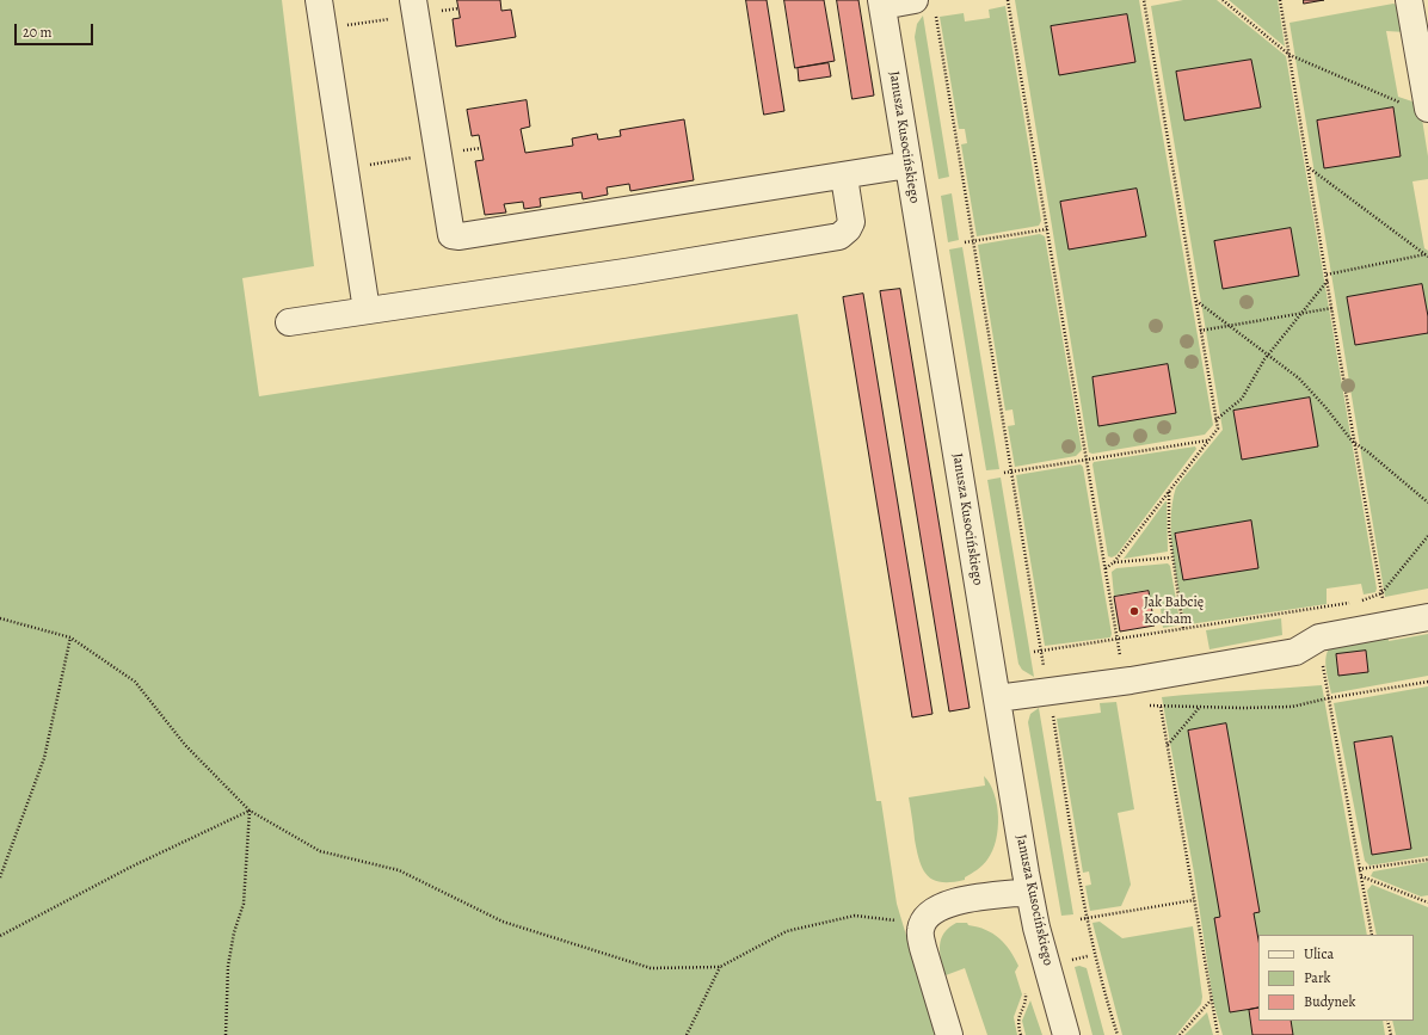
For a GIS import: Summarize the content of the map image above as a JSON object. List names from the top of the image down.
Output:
{
  "streets": {
    "street": ["Janusza Kusocińskiego"]
  },
  "places": ["Jak Babcię Kocham"],
  "legend": ["Ulica", "Park", "Budynek"],
  "scale_bar": "20 m"
}
